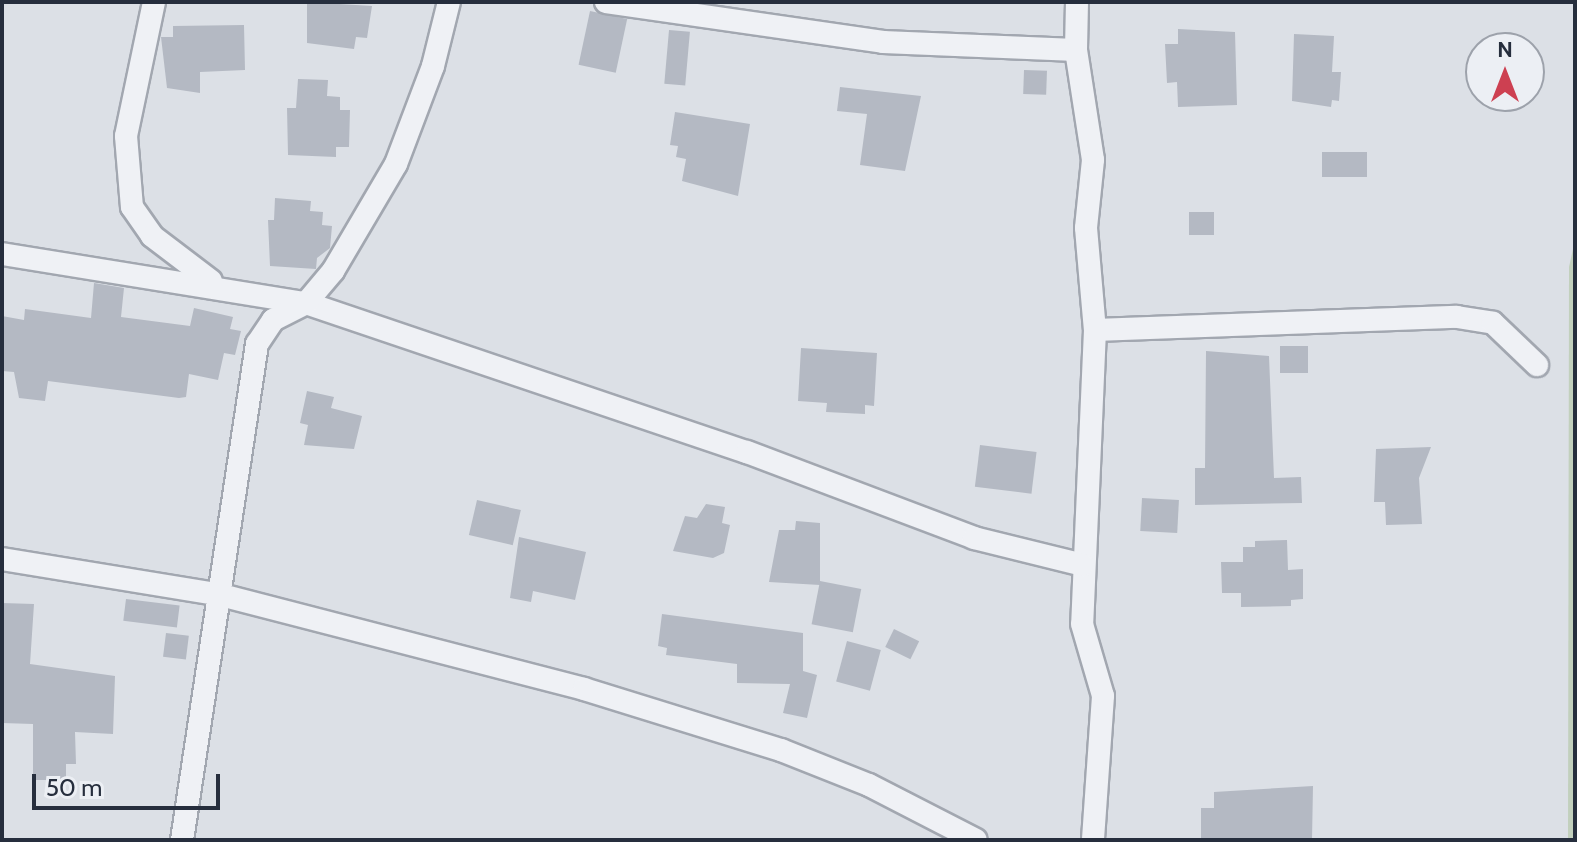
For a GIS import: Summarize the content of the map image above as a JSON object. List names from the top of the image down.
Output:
{
  "scale_bar": "50 m",
  "north": "top"
}
